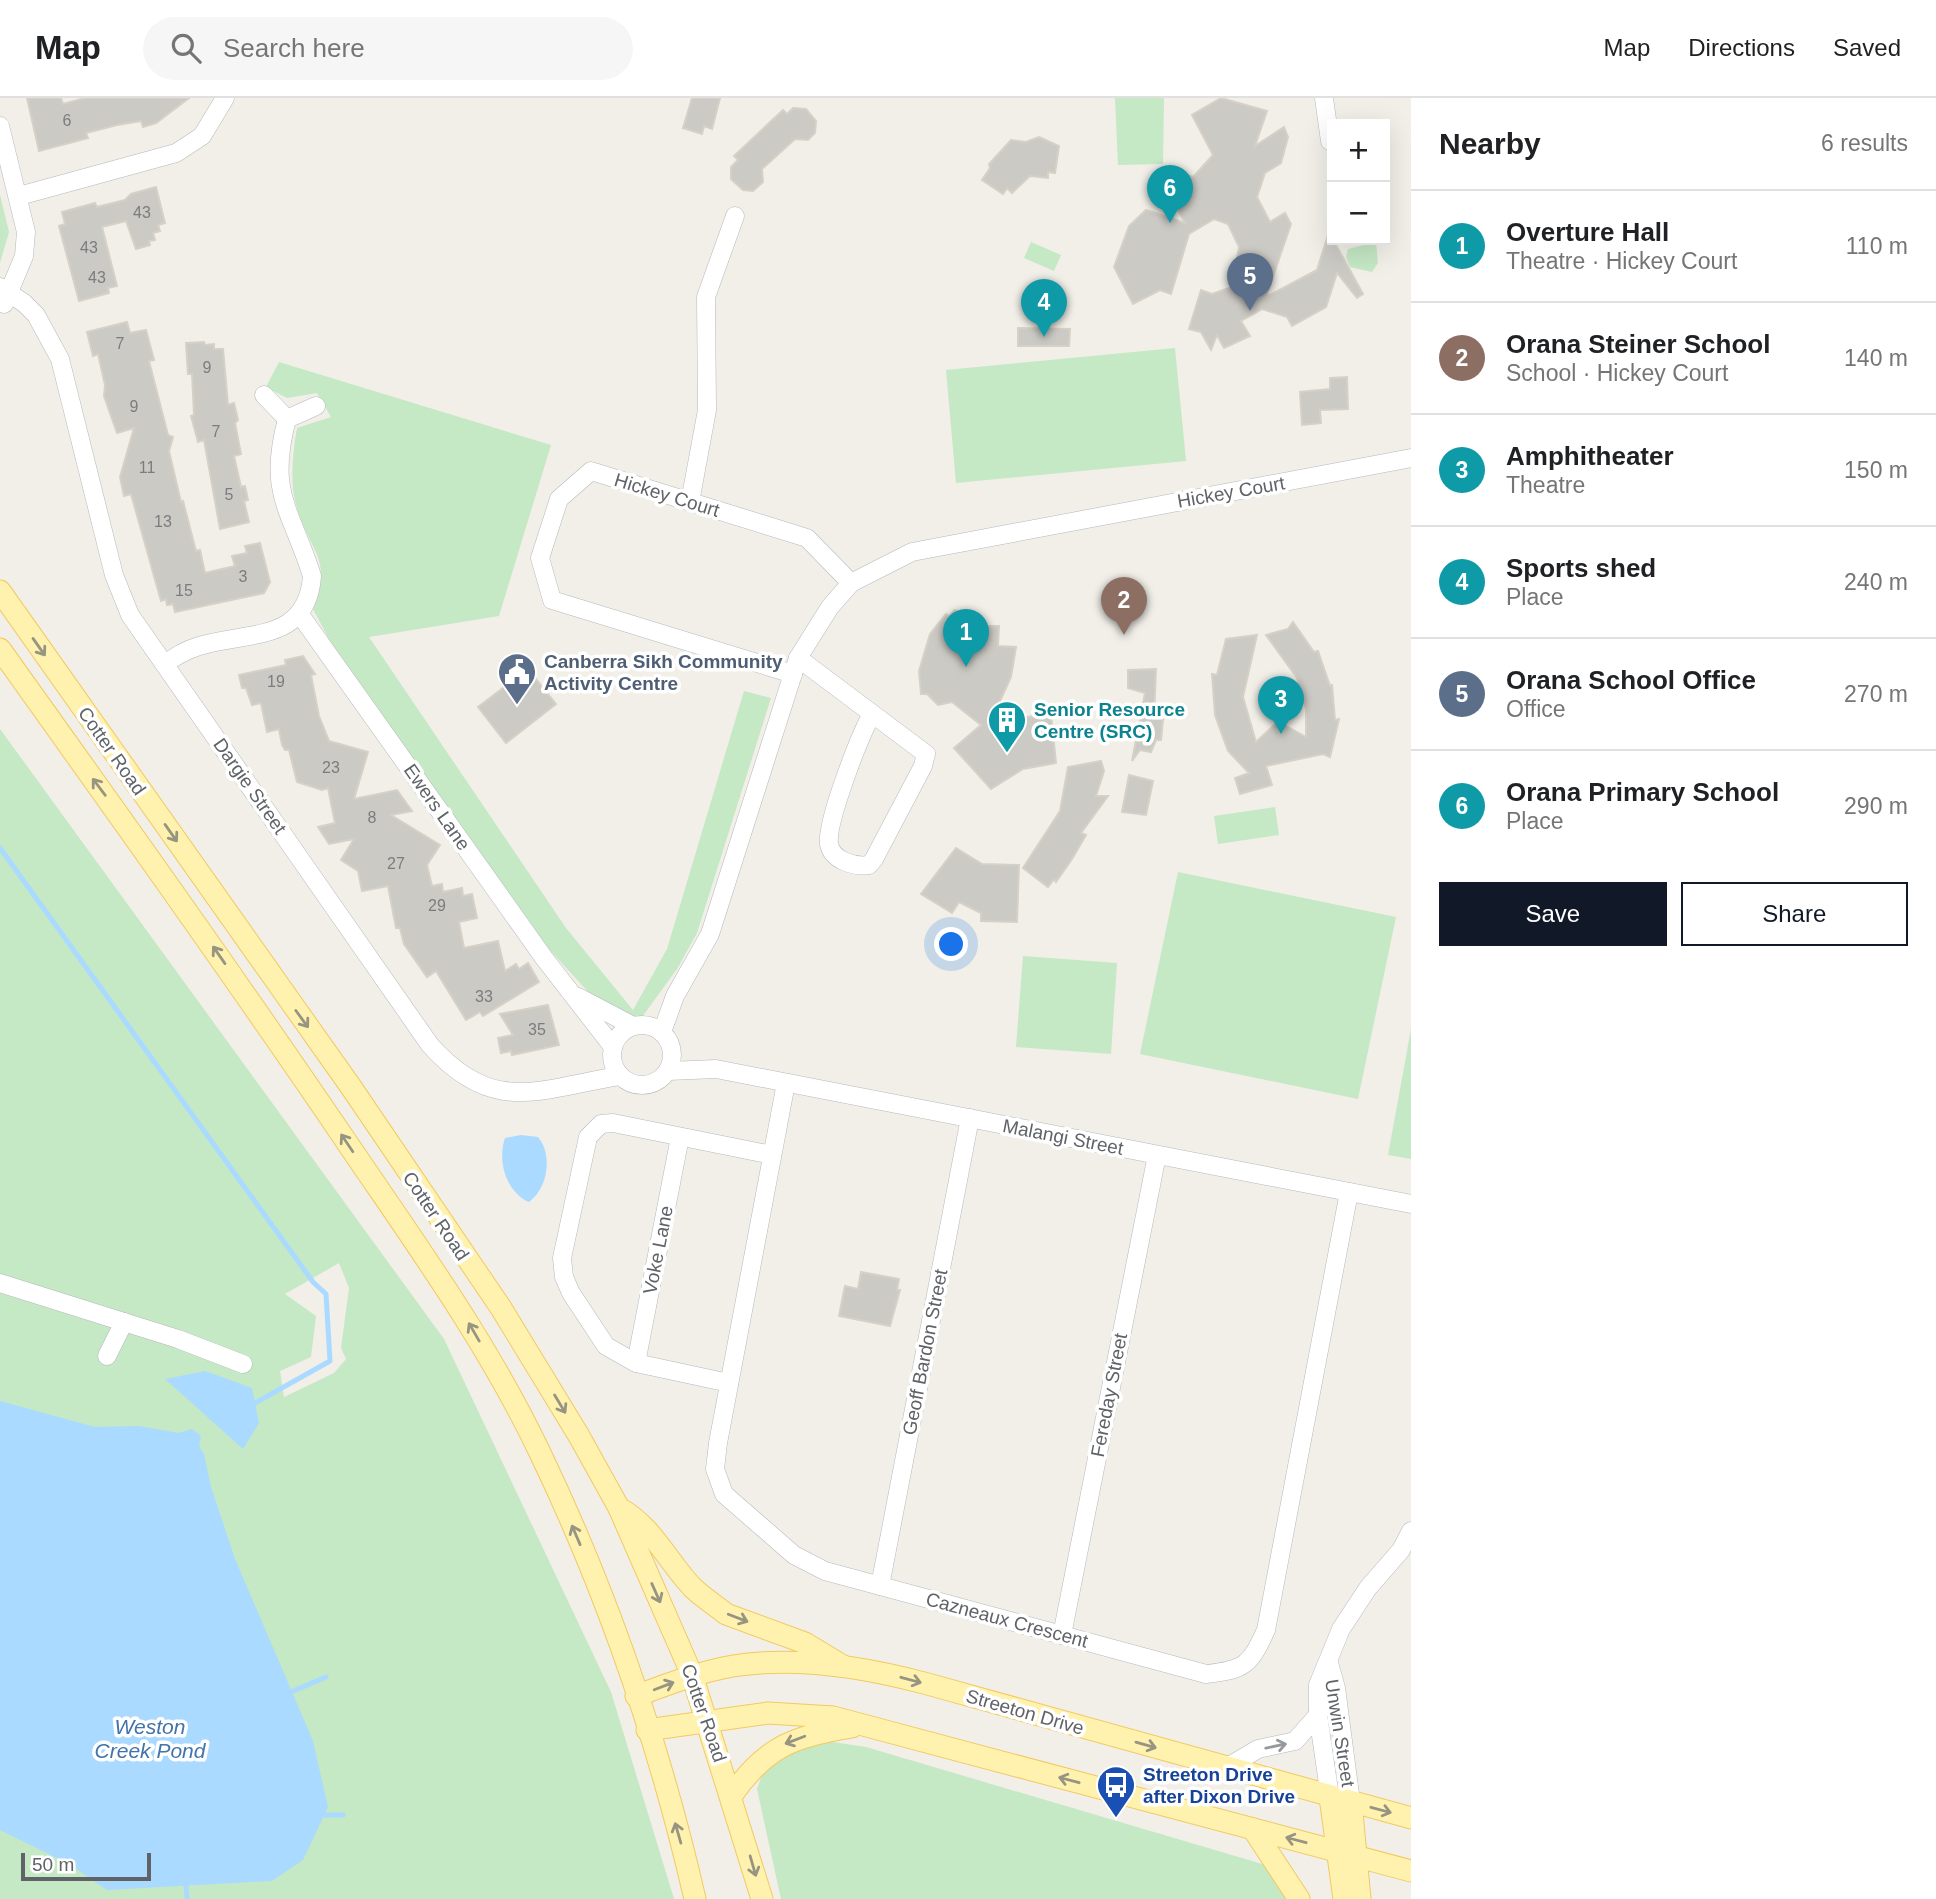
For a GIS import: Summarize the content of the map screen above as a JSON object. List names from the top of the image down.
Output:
{
  "streets": {
    "main road": ["Cotter Road", "Streeton Drive"],
    "street": [
      "Hickey Court",
      "Dargie Street",
      "Ewers Lane",
      "Malangi Street",
      "Voke Lane",
      "Geoff Bardon Street",
      "Fereday Street",
      "Cazneaux Crescent",
      "Unwin Street"
    ]
  },
  "crossings": [
    ["Cotter Road", "Streeton Drive"],
    ["Dargie Street", "Ewers Lane"],
    ["Dargie Street", "Malangi Street"],
    ["Ewers Lane", "Malangi Street"],
    ["Malangi Street", "Geoff Bardon Street"],
    ["Malangi Street", "Fereday Street"],
    ["Malangi Street", "Cazneaux Crescent"],
    ["Geoff Bardon Street", "Cazneaux Crescent"],
    ["Fereday Street", "Cazneaux Crescent"],
    ["Streeton Drive", "Unwin Street"]
  ],
  "water": ["Weston Creek Pond"],
  "places": {
    "public building": ["Canberra Sikh Community Activity Centre"],
    "building": ["Senior Resource Centre (SRC)"],
    "bus stop": ["Streeton Drive after Dixon Drive"]
  },
  "house_numbers": [
    "6",
    "43",
    "43",
    "43",
    "7",
    "9",
    "9",
    "7",
    "11",
    "5",
    "13",
    "3",
    "15",
    "19",
    "23",
    "8",
    "27",
    "29",
    "33",
    "35"
  ],
  "scale_bar": "50 m",
  "page": {
    "header": "Map",
    "search": "Search here",
    "nav": ["Map", "Directions", "Saved"],
    "heading": ["Nearby", "6 results"],
    "map_buttons": ["+", "−"],
    "pins": [
      "6",
      "5",
      "4",
      "2",
      "1",
      "3"
    ],
    "list": [
      {
        "mark": "1",
        "name": "Overture Hall",
        "note": "Theatre · Hickey Court",
        "value": "110 m"
      },
      {
        "mark": "2",
        "name": "Orana Steiner School",
        "note": "School · Hickey Court",
        "value": "140 m"
      },
      {
        "mark": "3",
        "name": "Amphitheater",
        "note": "Theatre",
        "value": "150 m"
      },
      {
        "mark": "4",
        "name": "Sports shed",
        "note": "Place",
        "value": "240 m"
      },
      {
        "mark": "5",
        "name": "Orana School Office",
        "note": "Office",
        "value": "270 m"
      },
      {
        "mark": "6",
        "name": "Orana Primary School",
        "note": "Place",
        "value": "290 m"
      }
    ],
    "buttons": ["Save", "Share"],
    "scale": "50 m"
  }
}
